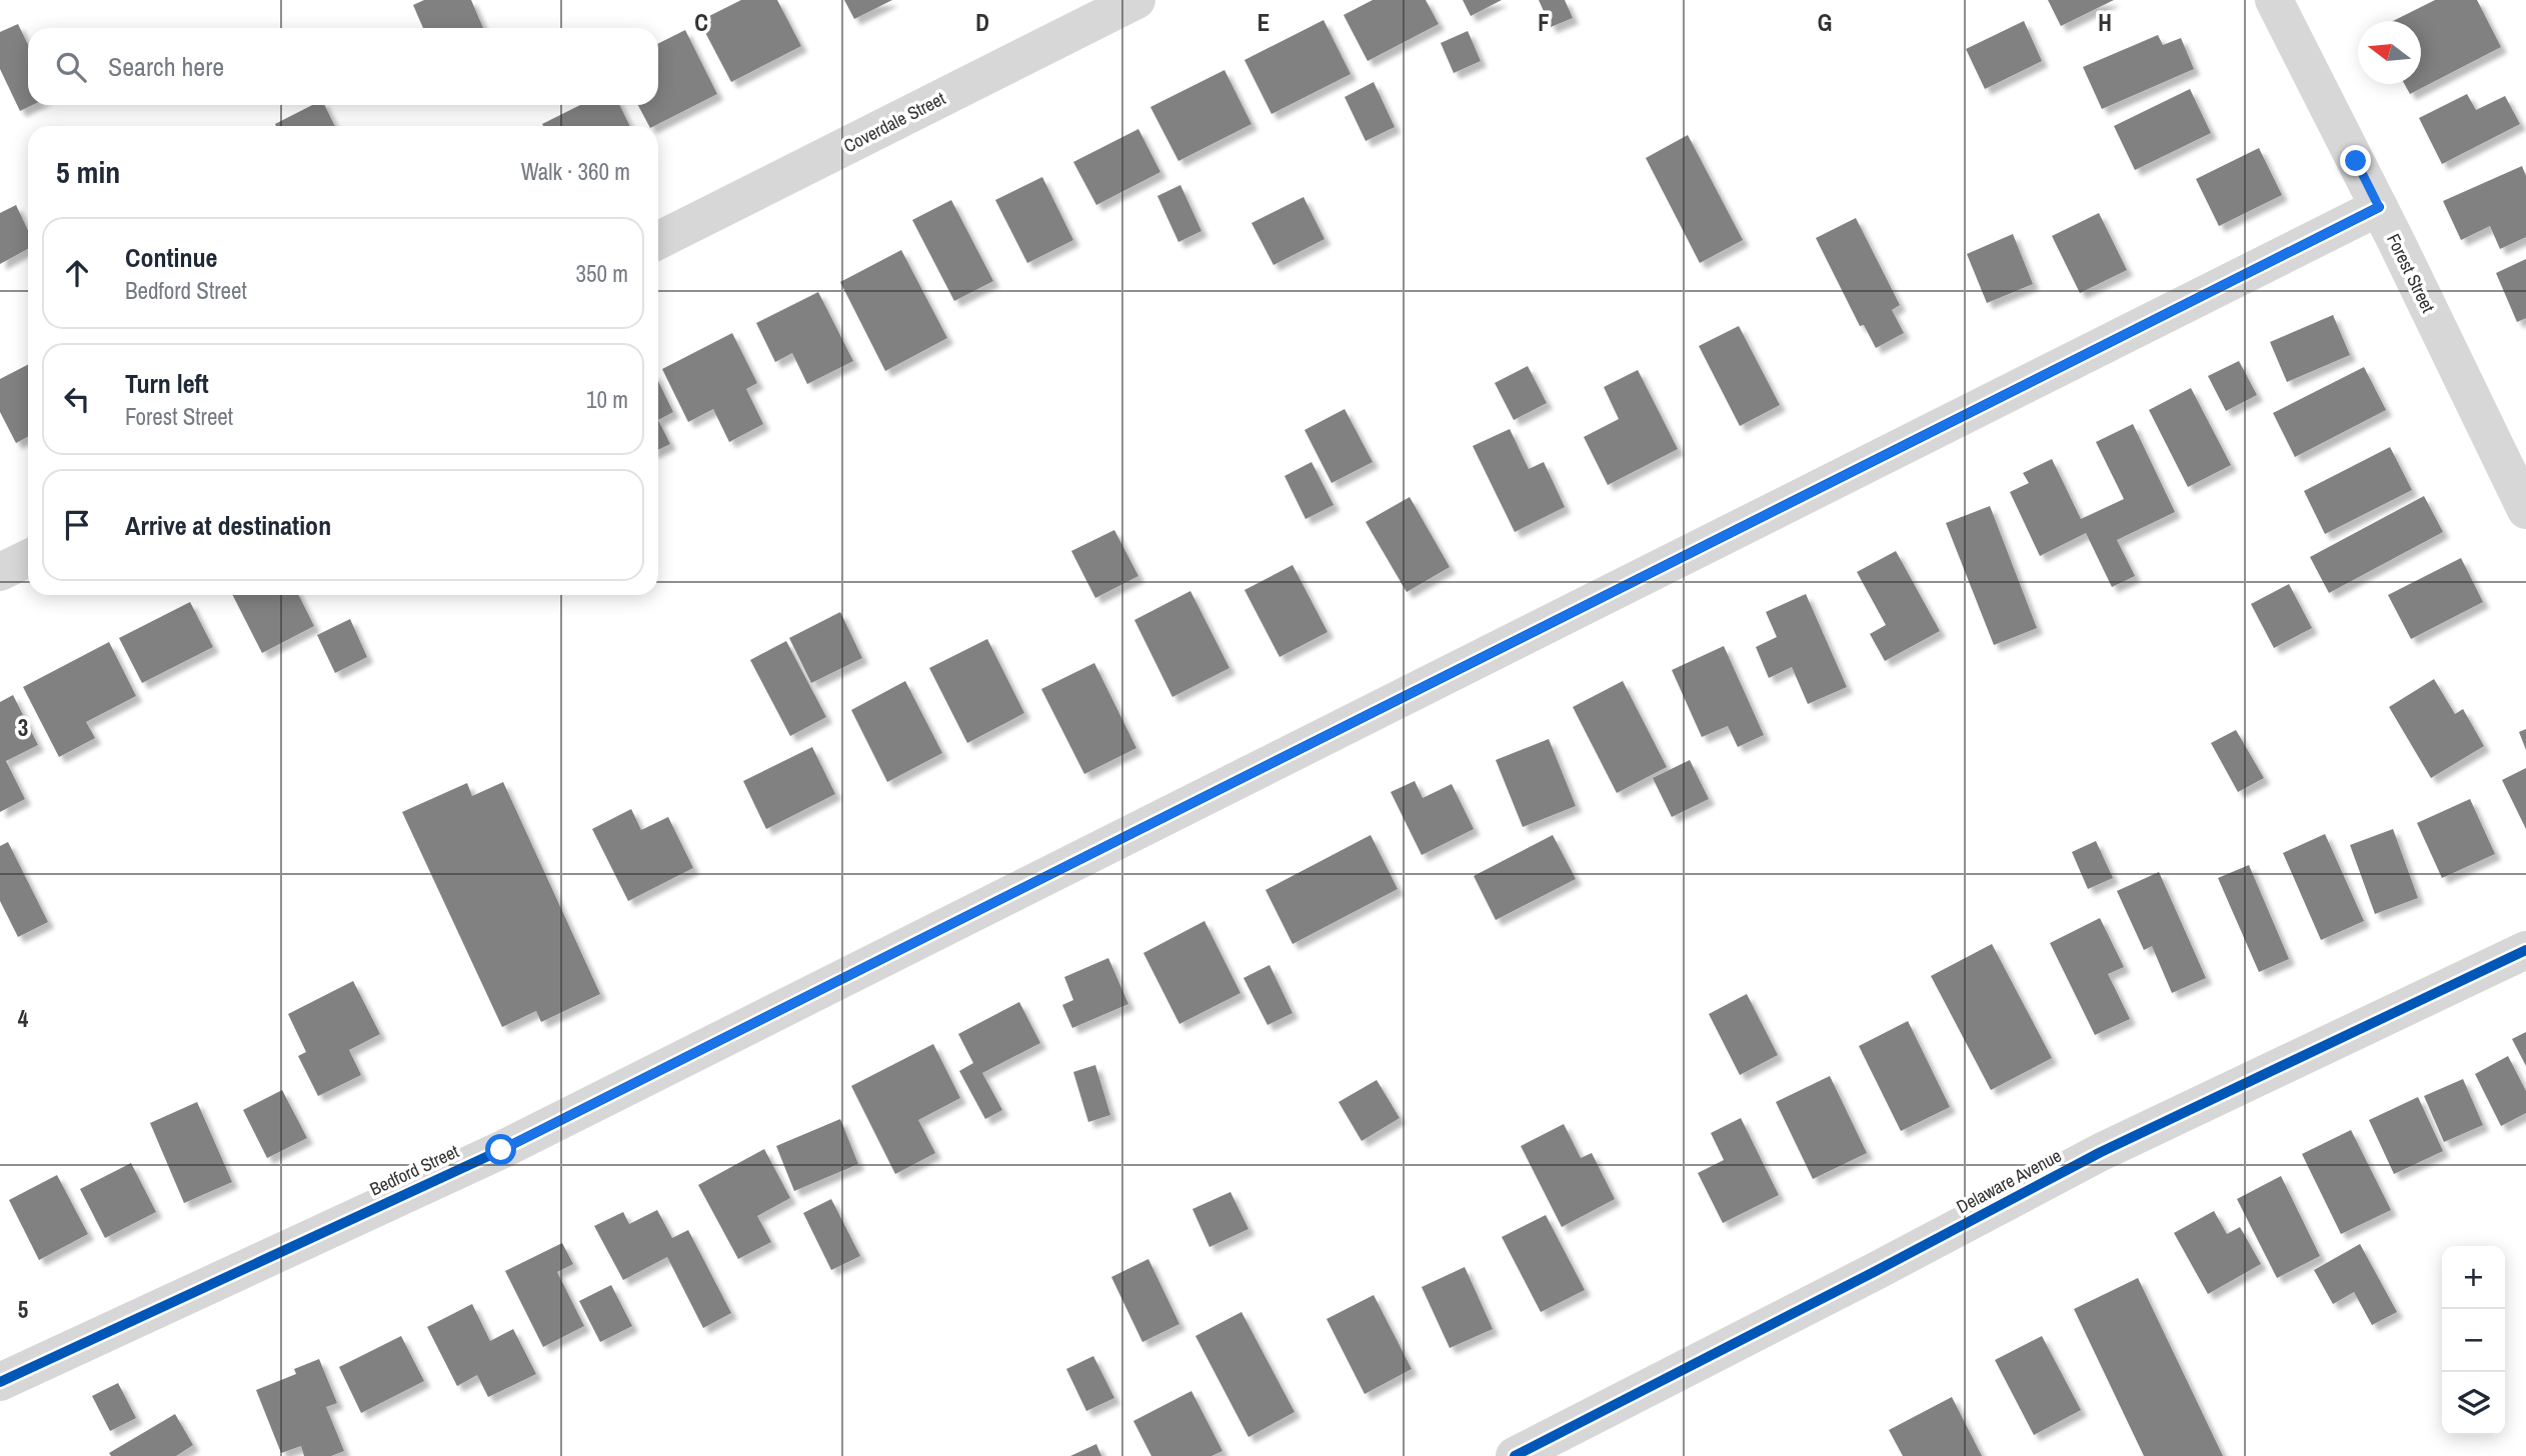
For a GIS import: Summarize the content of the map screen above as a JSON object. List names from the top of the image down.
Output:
{
  "streets": {
    "street": [
      "Coverdale Street",
      "Forest Street",
      "Bedford Street",
      "Delaware Avenue"
    ]
  },
  "crossings": [
    ["Forest Street", "Bedford Street"]
  ],
  "north": "left",
  "page": {
    "search": "Search here",
    "heading": ["5 min", "Walk · 360 m"],
    "list": [
      ["Continue", "Bedford Street", "350 m"],
      ["Turn left", "Forest Street", "10 m"],
      "Arrive at destination"
    ],
    "map_buttons": ["+", "−"]
  },
  "grid": {
    "columns": [
      "C",
      "D",
      "E",
      "F",
      "G",
      "H"
    ],
    "rows": ["3", "4", "5"]
  }
}
